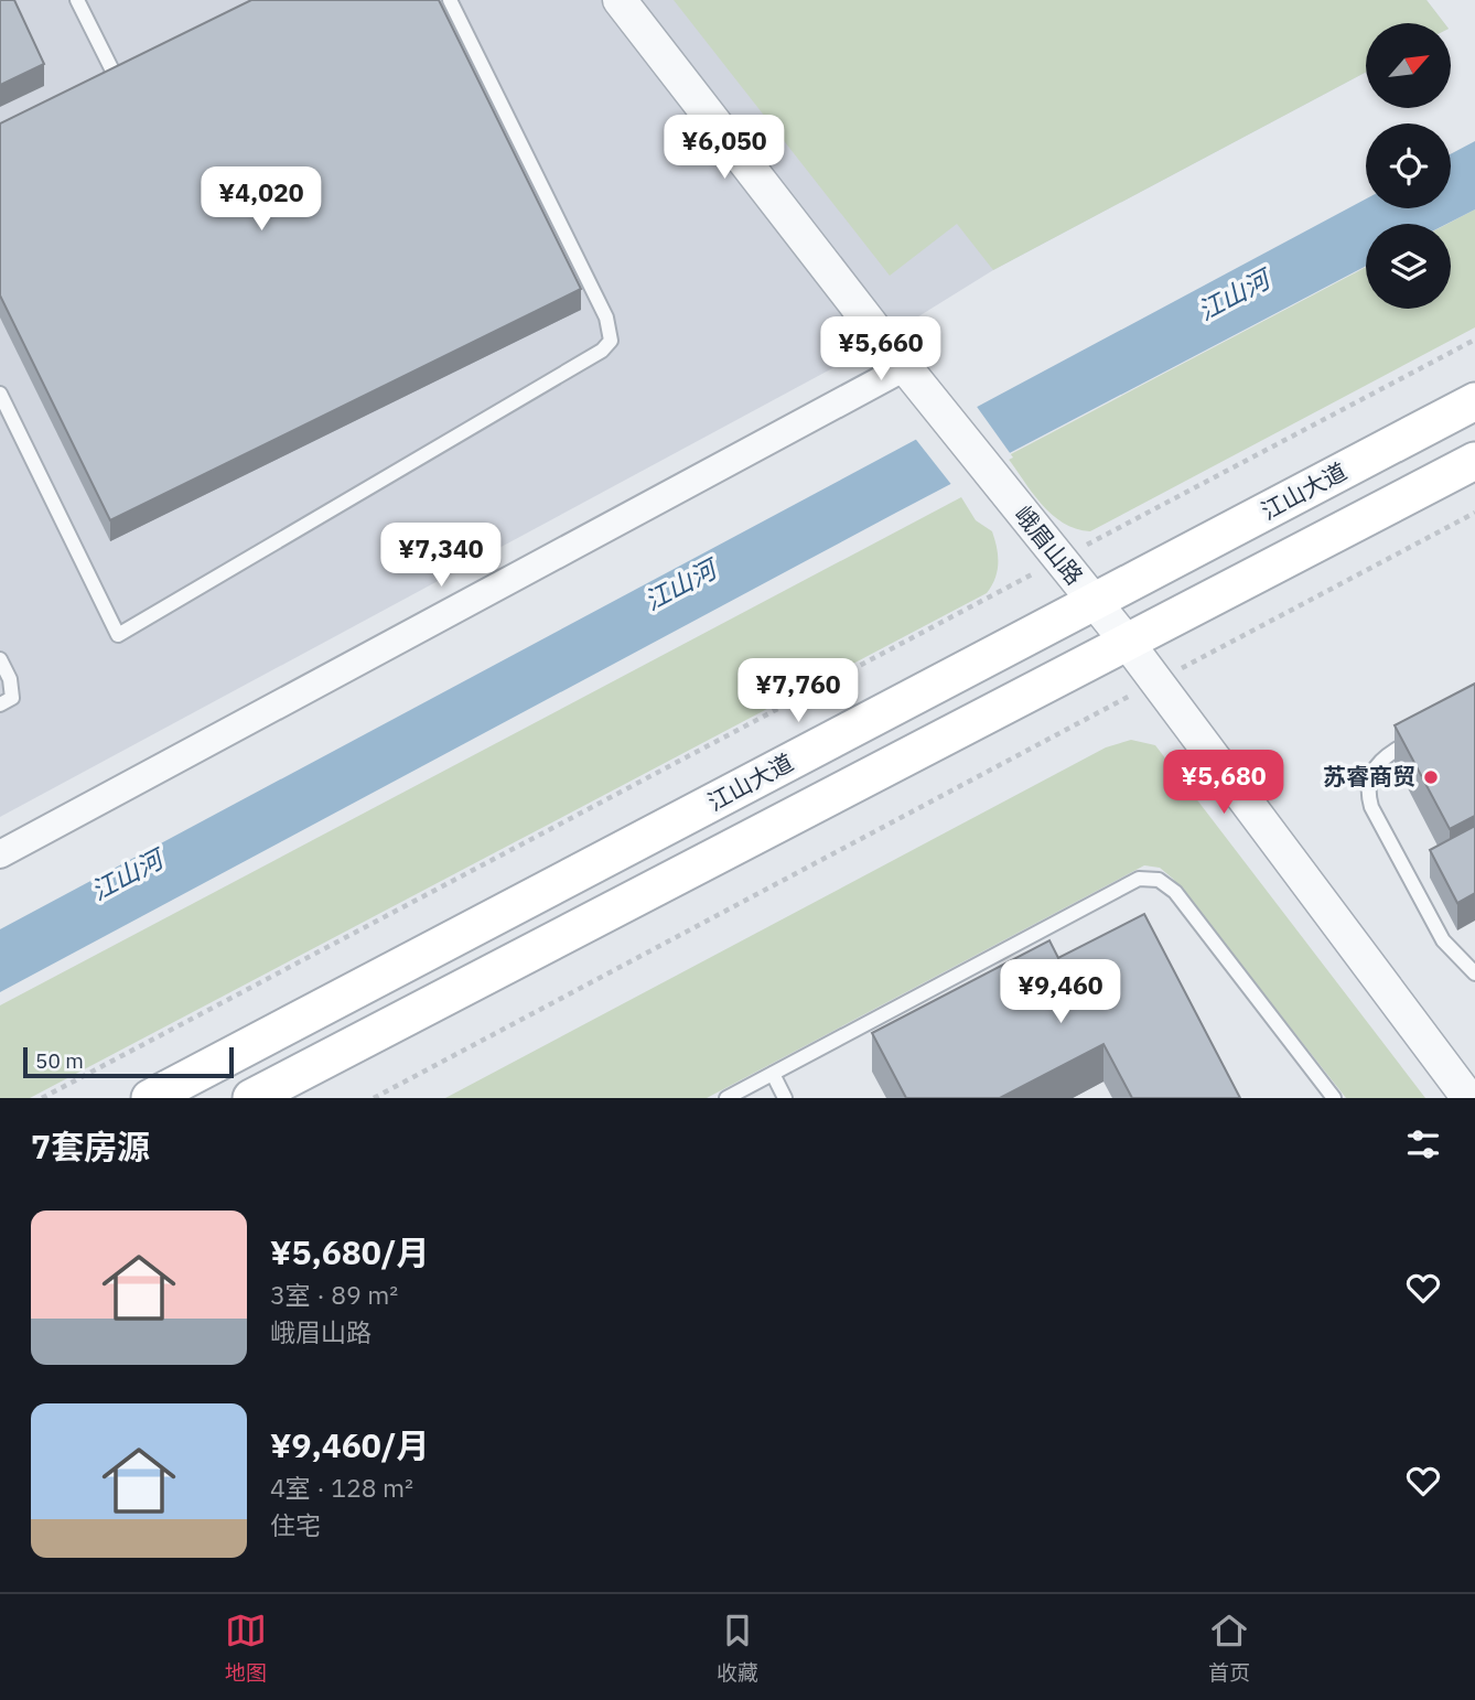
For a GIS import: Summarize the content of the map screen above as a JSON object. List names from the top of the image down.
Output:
{
  "streets": {
    "main road": ["江山大道"],
    "street": ["峨眉山路"]
  },
  "crossings": [
    ["江山大道", "峨眉山路"]
  ],
  "water": ["江山河"],
  "places": ["苏睿商贸"],
  "scale_bar": "50 m",
  "north": "top right",
  "page": {
    "price": [
      "¥6,050",
      "¥4,020",
      "¥5,660",
      "¥7,340",
      "¥7,760",
      "¥5,680",
      "¥9,460"
    ],
    "scale": "50 m",
    "heading": "7套房源",
    "list": [
      {
        "name": "¥5,680/月",
        "note": "3室 · 89 m² · 峨眉山路"
      },
      {
        "name": "¥9,460/月",
        "note": "4室 · 128 m² · 住宅"
      }
    ],
    "tabs": ["地图", "收藏", "首页"]
  }
}
